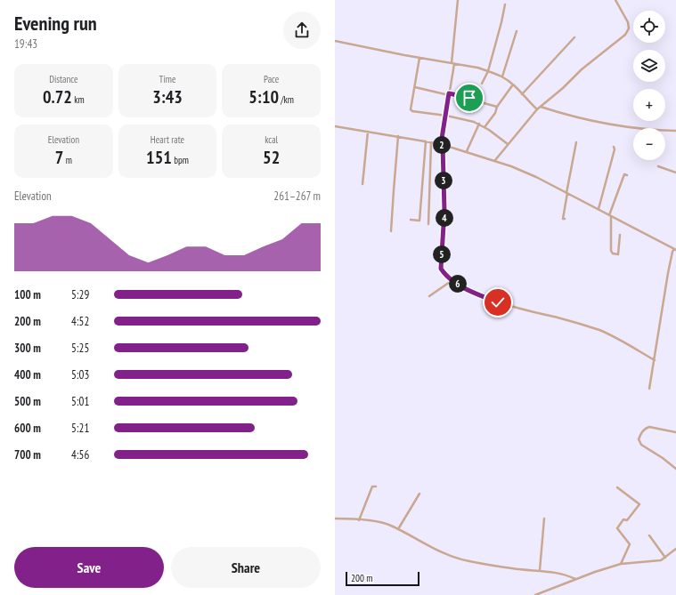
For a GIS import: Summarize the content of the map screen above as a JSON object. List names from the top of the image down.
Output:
{
  "scale_bar": "200 m",
  "page": {
    "heading": ["Evening run", "19:43"],
    "map_buttons": ["+", "−"],
    "stats": [
      ["Distance", "0.72 km"],
      ["Time", "3:43"],
      ["Pace", "5:10 /km"],
      ["Elevation", "7 m"],
      ["Heart rate", "151 bpm"],
      ["kcal", "52"]
    ],
    "pins": [
      "2",
      "3",
      "4",
      "5",
      "6"
    ],
    "chart": ["Elevation", "261–267 m"],
    "list": [
      {
        "name": "100 m",
        "note": "5:29"
      },
      {
        "name": "200 m",
        "note": "4:52"
      },
      {
        "name": "300 m",
        "note": "5:25"
      },
      {
        "name": "400 m",
        "note": "5:03"
      },
      {
        "name": "500 m",
        "note": "5:01"
      },
      {
        "name": "600 m",
        "note": "5:21"
      },
      {
        "name": "700 m",
        "note": "4:56"
      }
    ],
    "buttons": ["Save", "Share"],
    "scale": "200 m"
  }
}
